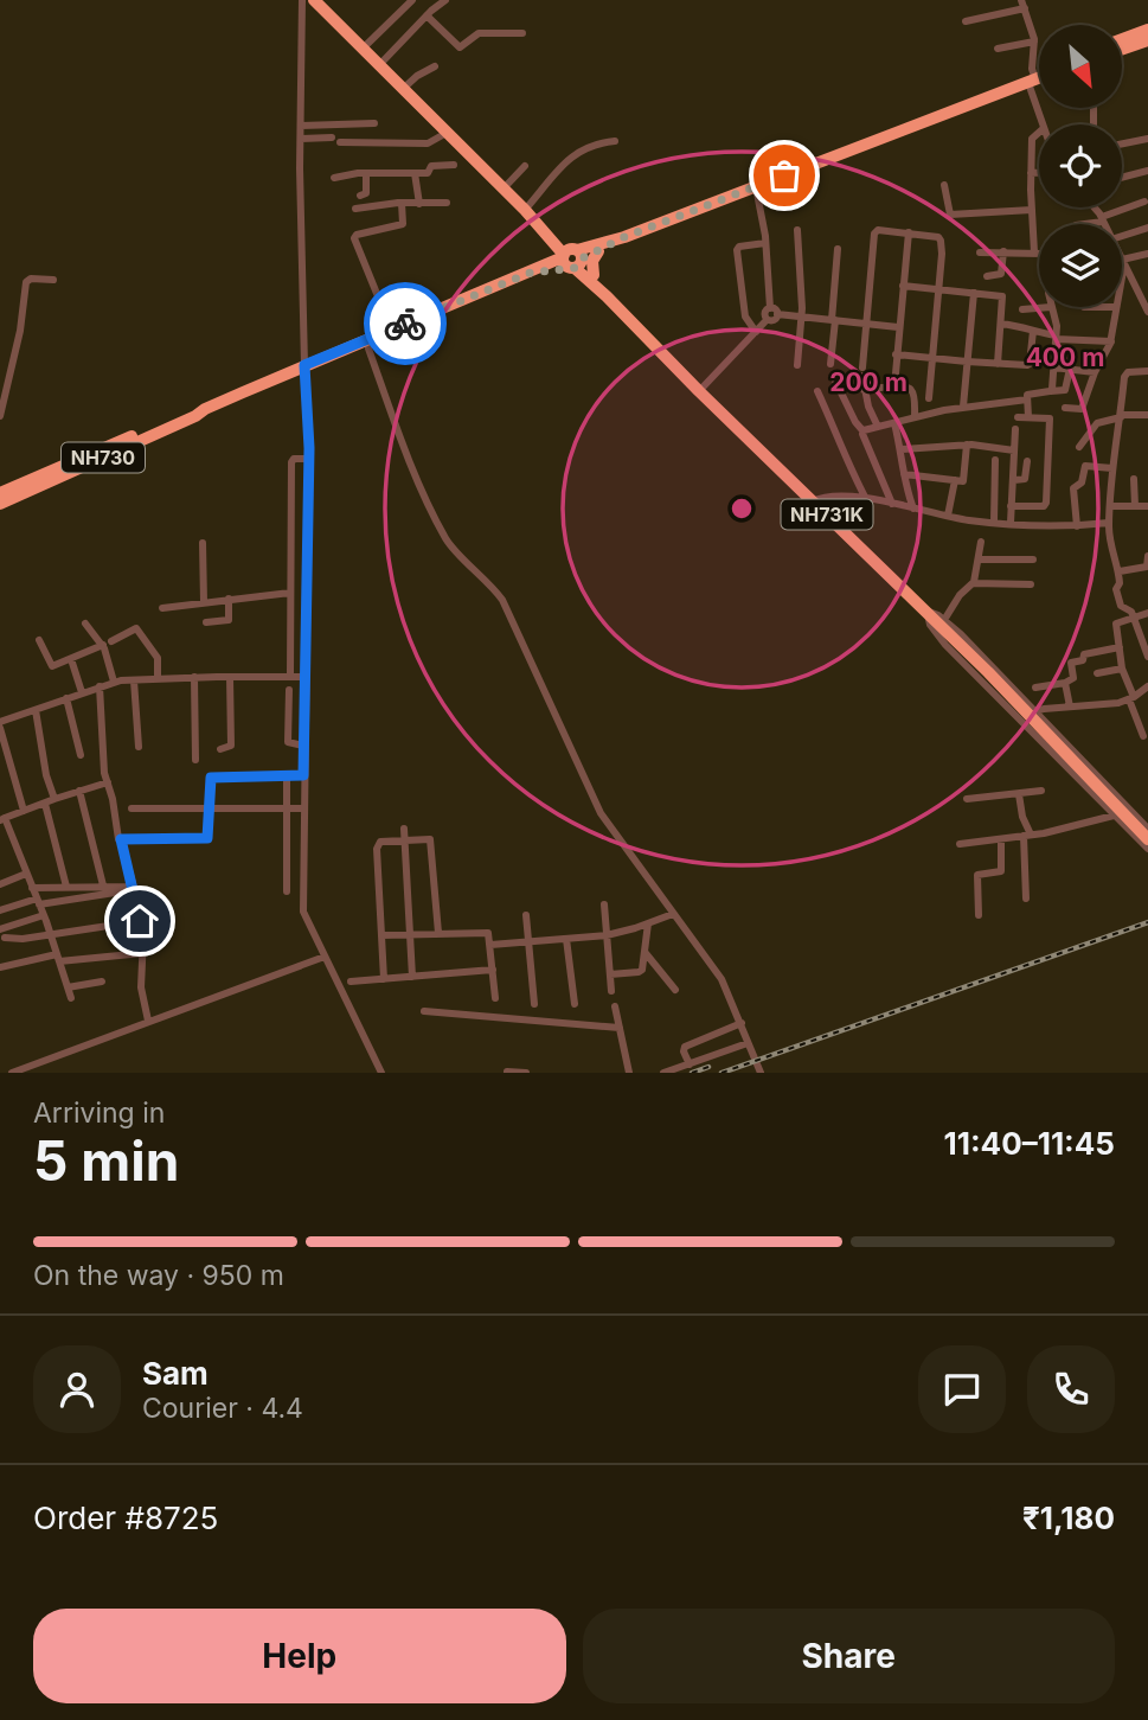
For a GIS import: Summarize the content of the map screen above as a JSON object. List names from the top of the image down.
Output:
{
  "streets": {
    "highway": ["NH730", "NH731K"]
  },
  "crossings": [
    ["NH730", "NH731K"]
  ],
  "north": "bottom right",
  "page": {
    "heading": ["5 min", "Arriving in", "11:40–11:45"],
    "panel": [
      "Sam",
      "Courier · 4.4",
      "Order #8725",
      "₹1,180"
    ],
    "bar": "On the way · 950 m",
    "buttons": ["Help", "Share"]
  },
  "rings": ["400 m", "200 m"]
}
